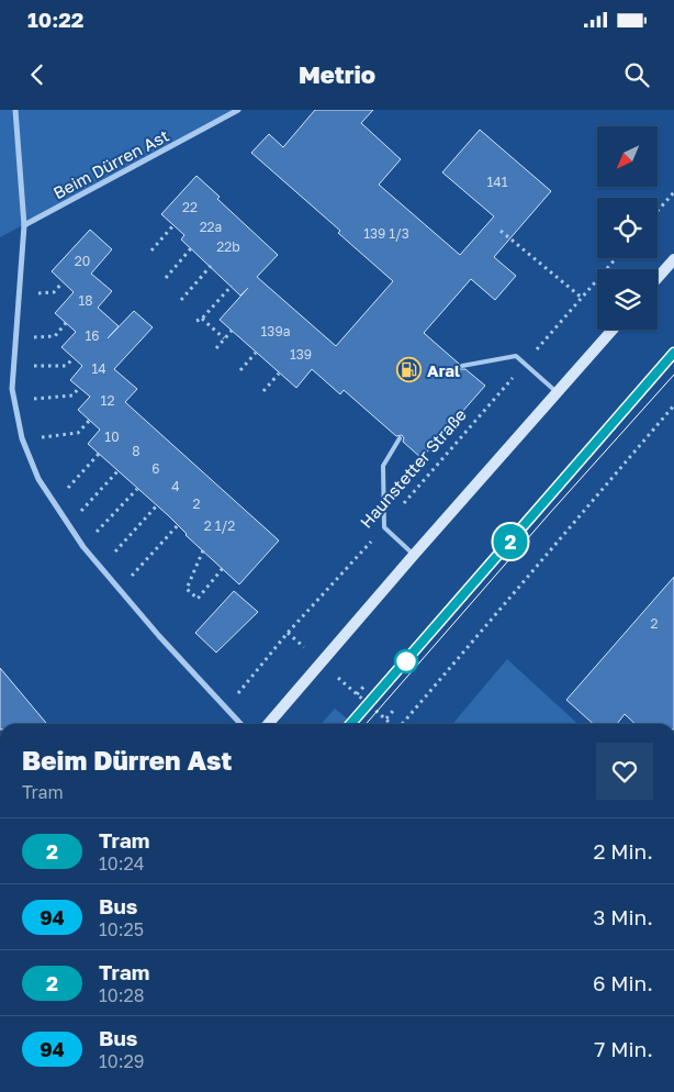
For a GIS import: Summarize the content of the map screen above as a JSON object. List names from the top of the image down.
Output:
{
  "streets": {
    "street": ["Beim Dürren Ast"],
    "path": ["Haunstetter Straße"]
  },
  "places": {
    "fuel station": ["Aral"]
  },
  "lines": ["tram line 2"],
  "house_numbers": [
    "141",
    "22",
    "22a",
    "139 1/3",
    "22b",
    "20",
    "18",
    "139a",
    "16",
    "139",
    "14",
    "12",
    "10",
    "8",
    "6",
    "4",
    "2",
    "2 1/2",
    "2"
  ],
  "north": "bottom left",
  "page": {
    "status": "10:22",
    "header": "Metrio",
    "on_map": "2",
    "heading": ["Beim Dürren Ast", "Tram"],
    "list": [
      {
        "mark": "2",
        "name": "Tram",
        "note": "10:24",
        "value": "2 Min."
      },
      {
        "mark": "94",
        "name": "Bus",
        "note": "10:25",
        "value": "3 Min."
      },
      {
        "mark": "2",
        "name": "Tram",
        "note": "10:28",
        "value": "6 Min."
      },
      {
        "mark": "94",
        "name": "Bus",
        "note": "10:29",
        "value": "7 Min."
      }
    ]
  }
}
